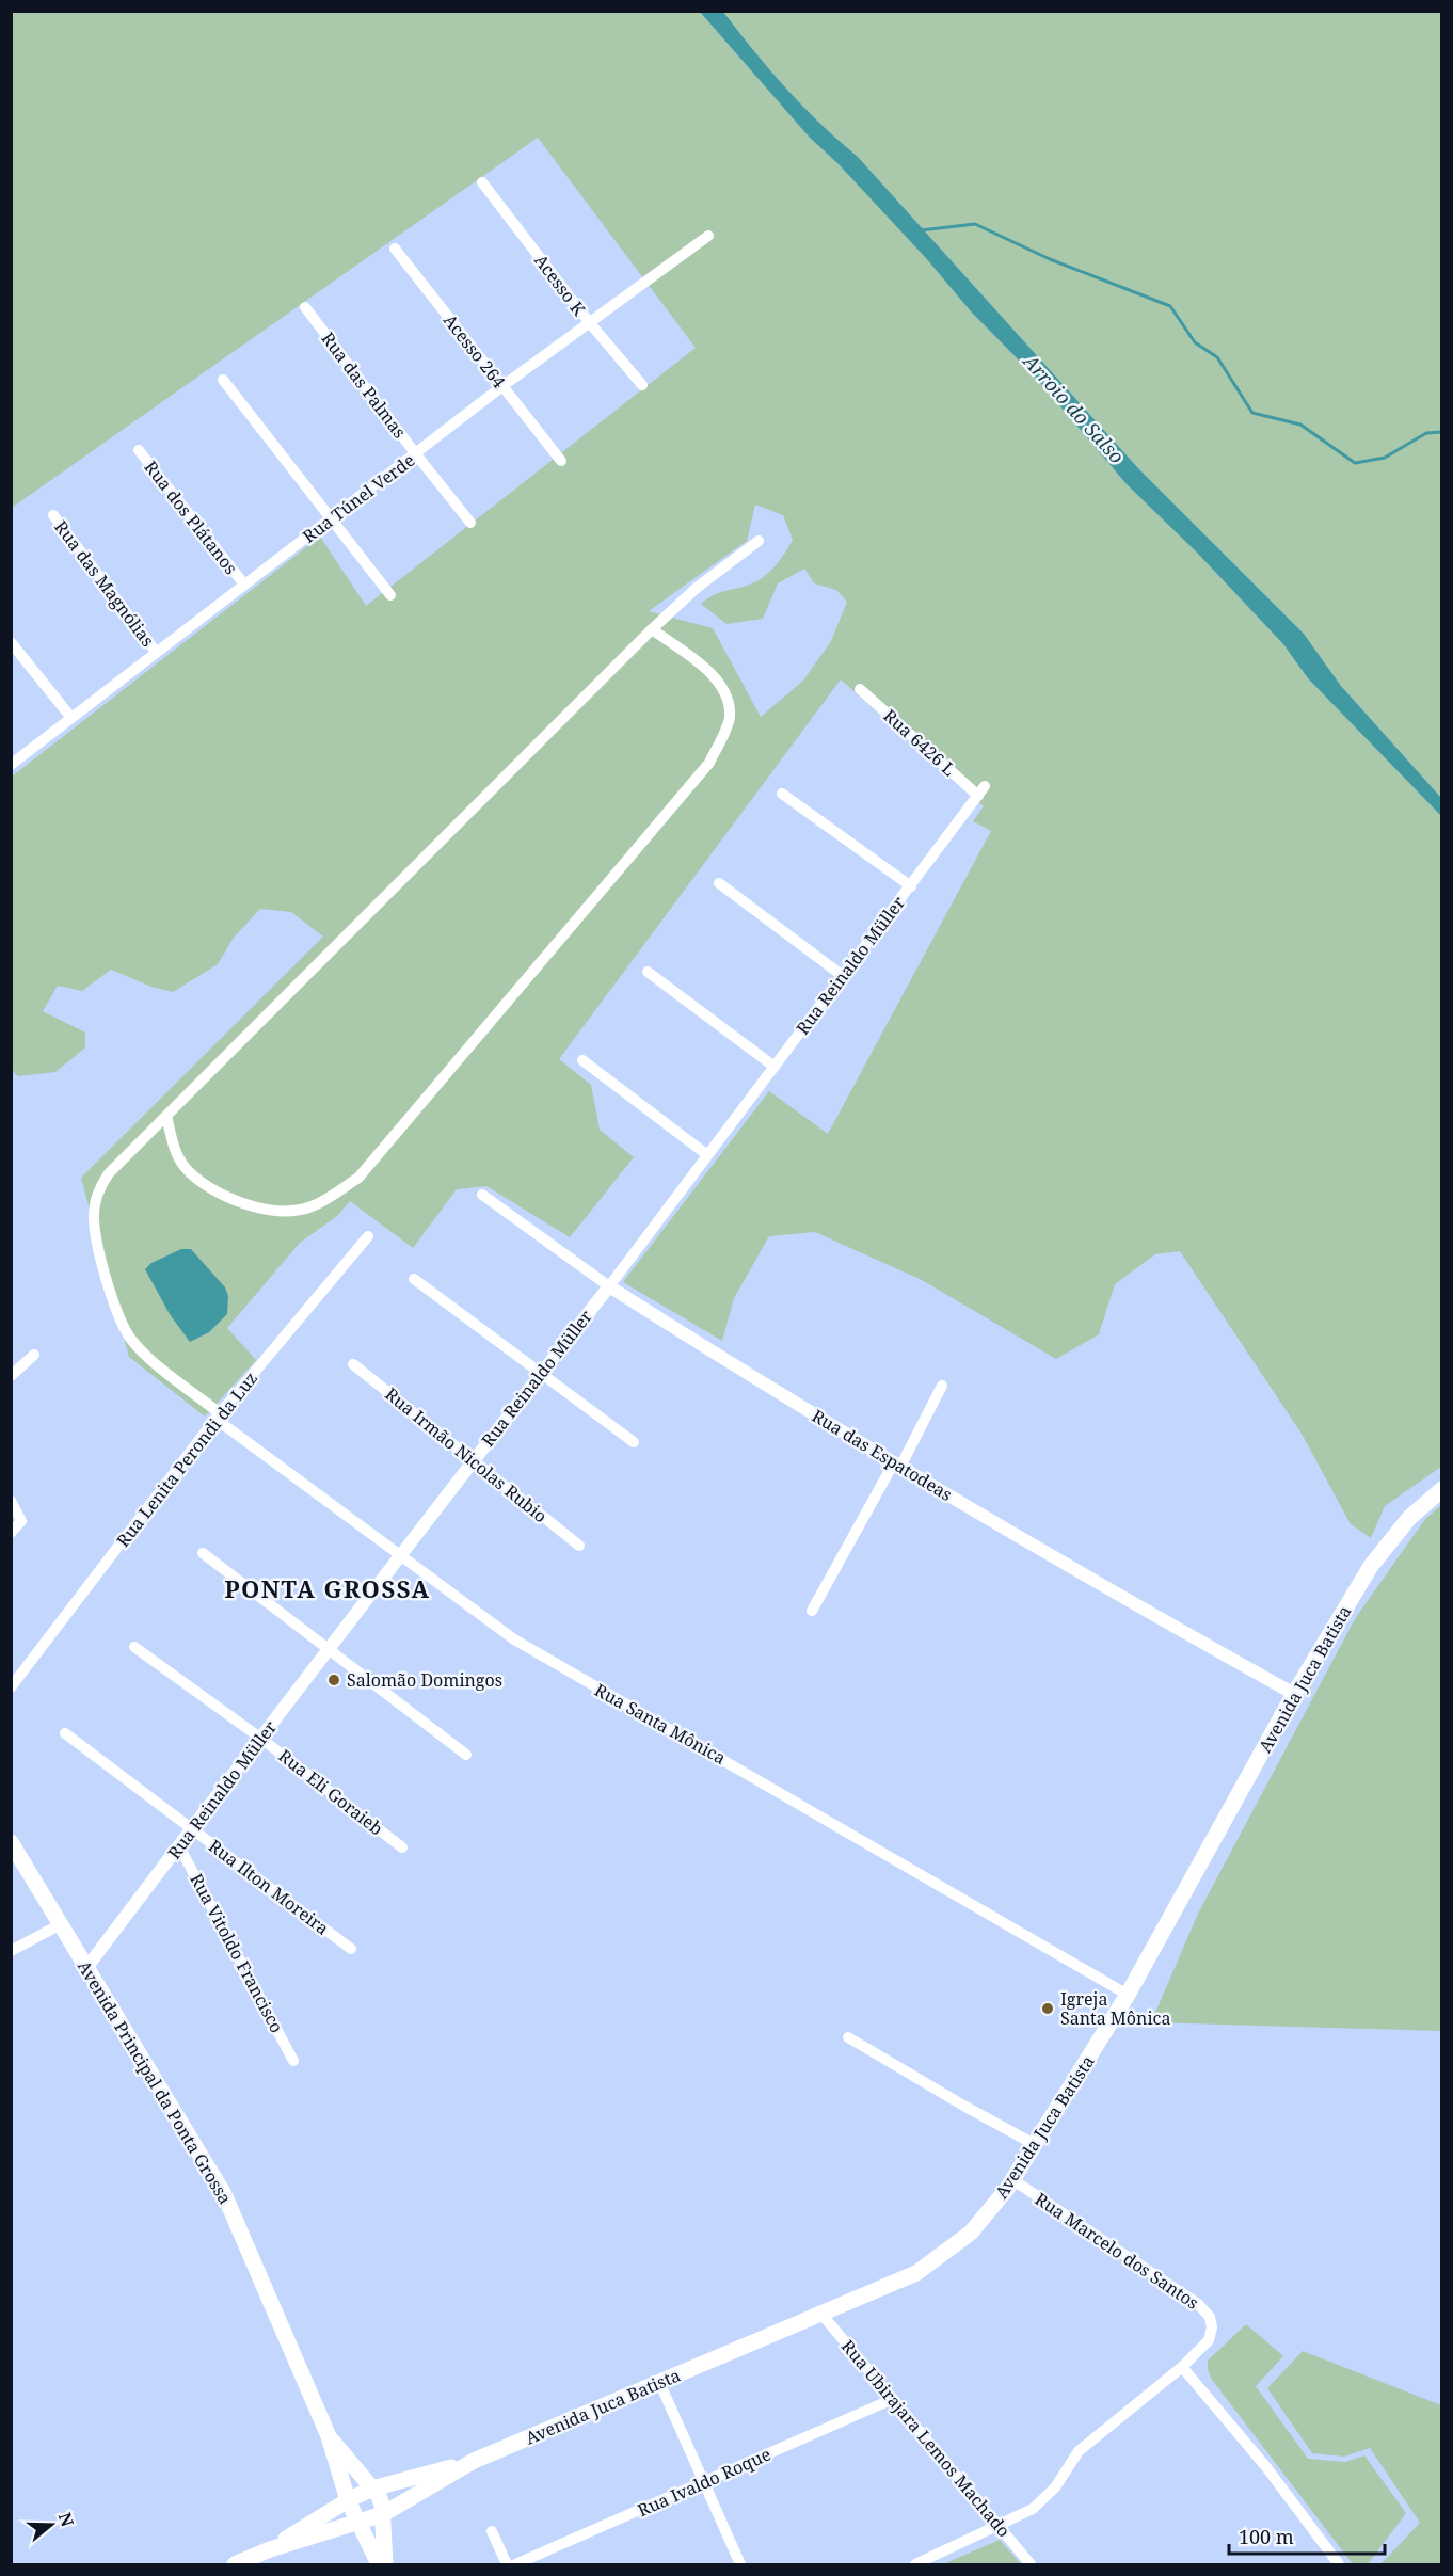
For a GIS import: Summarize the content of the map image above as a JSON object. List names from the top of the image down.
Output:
{
  "streets": {
    "main road": ["Avenida Juca Batista", "Avenida Principal da Ponta Grossa"],
    "street": [
      "Acesso K",
      "Acesso 264",
      "Rua das Palmas",
      "Rua Túnel Verde",
      "Rua dos Plátanos",
      "Rua das Magnólias",
      "Rua 6426 L",
      "Rua Reinaldo Müller",
      "Rua Irmão Nicolas Rubio",
      "Rua das Espatodeas",
      "Rua Lenita Perondi da Luz",
      "Rua Santa Mônica",
      "Rua Eli Goraieb",
      "Rua Ilton Moreira",
      "Rua Vitoldo Francisco",
      "Rua Marcelo dos Santos",
      "Rua Ubirajara Lemos Machado",
      "Rua Ivaldo Roque"
    ]
  },
  "crossings": [
    ["Acesso K", "Rua Túnel Verde"],
    ["Acesso 264", "Rua Túnel Verde"],
    ["Rua das Palmas", "Rua Túnel Verde"],
    ["Rua Túnel Verde", "Rua dos Plátanos"],
    ["Rua Túnel Verde", "Rua das Magnólias"],
    ["Rua 6426 L", "Rua Reinaldo Müller"],
    ["Rua Reinaldo Müller", "Rua Irmão Nicolas Rubio"],
    ["Rua Reinaldo Müller", "Rua das Espatodeas"],
    ["Rua Reinaldo Müller", "Rua Santa Mônica"],
    ["Rua Reinaldo Müller", "Rua Eli Goraieb"],
    ["Rua Reinaldo Müller", "Rua Ilton Moreira"],
    ["Rua Reinaldo Müller", "Rua Vitoldo Francisco"],
    ["Rua Reinaldo Müller", "Avenida Principal da Ponta Grossa"],
    ["Rua das Espatodeas", "Avenida Juca Batista"],
    ["Rua Lenita Perondi da Luz", "Rua Santa Mônica"],
    ["Avenida Juca Batista", "Rua Santa Mônica"],
    ["Avenida Juca Batista", "Avenida Principal da Ponta Grossa"],
    ["Avenida Juca Batista", "Rua Marcelo dos Santos"],
    ["Avenida Juca Batista", "Rua Ubirajara Lemos Machado"],
    ["Rua Ubirajara Lemos Machado", "Rua Ivaldo Roque"]
  ],
  "districts": ["PONTA GROSSA"],
  "water": ["Arroio do Salso"],
  "places": ["Salomão Domingos", "Igreja Santa Mônica"],
  "scale_bar": "100 m",
  "north": "right"
}
